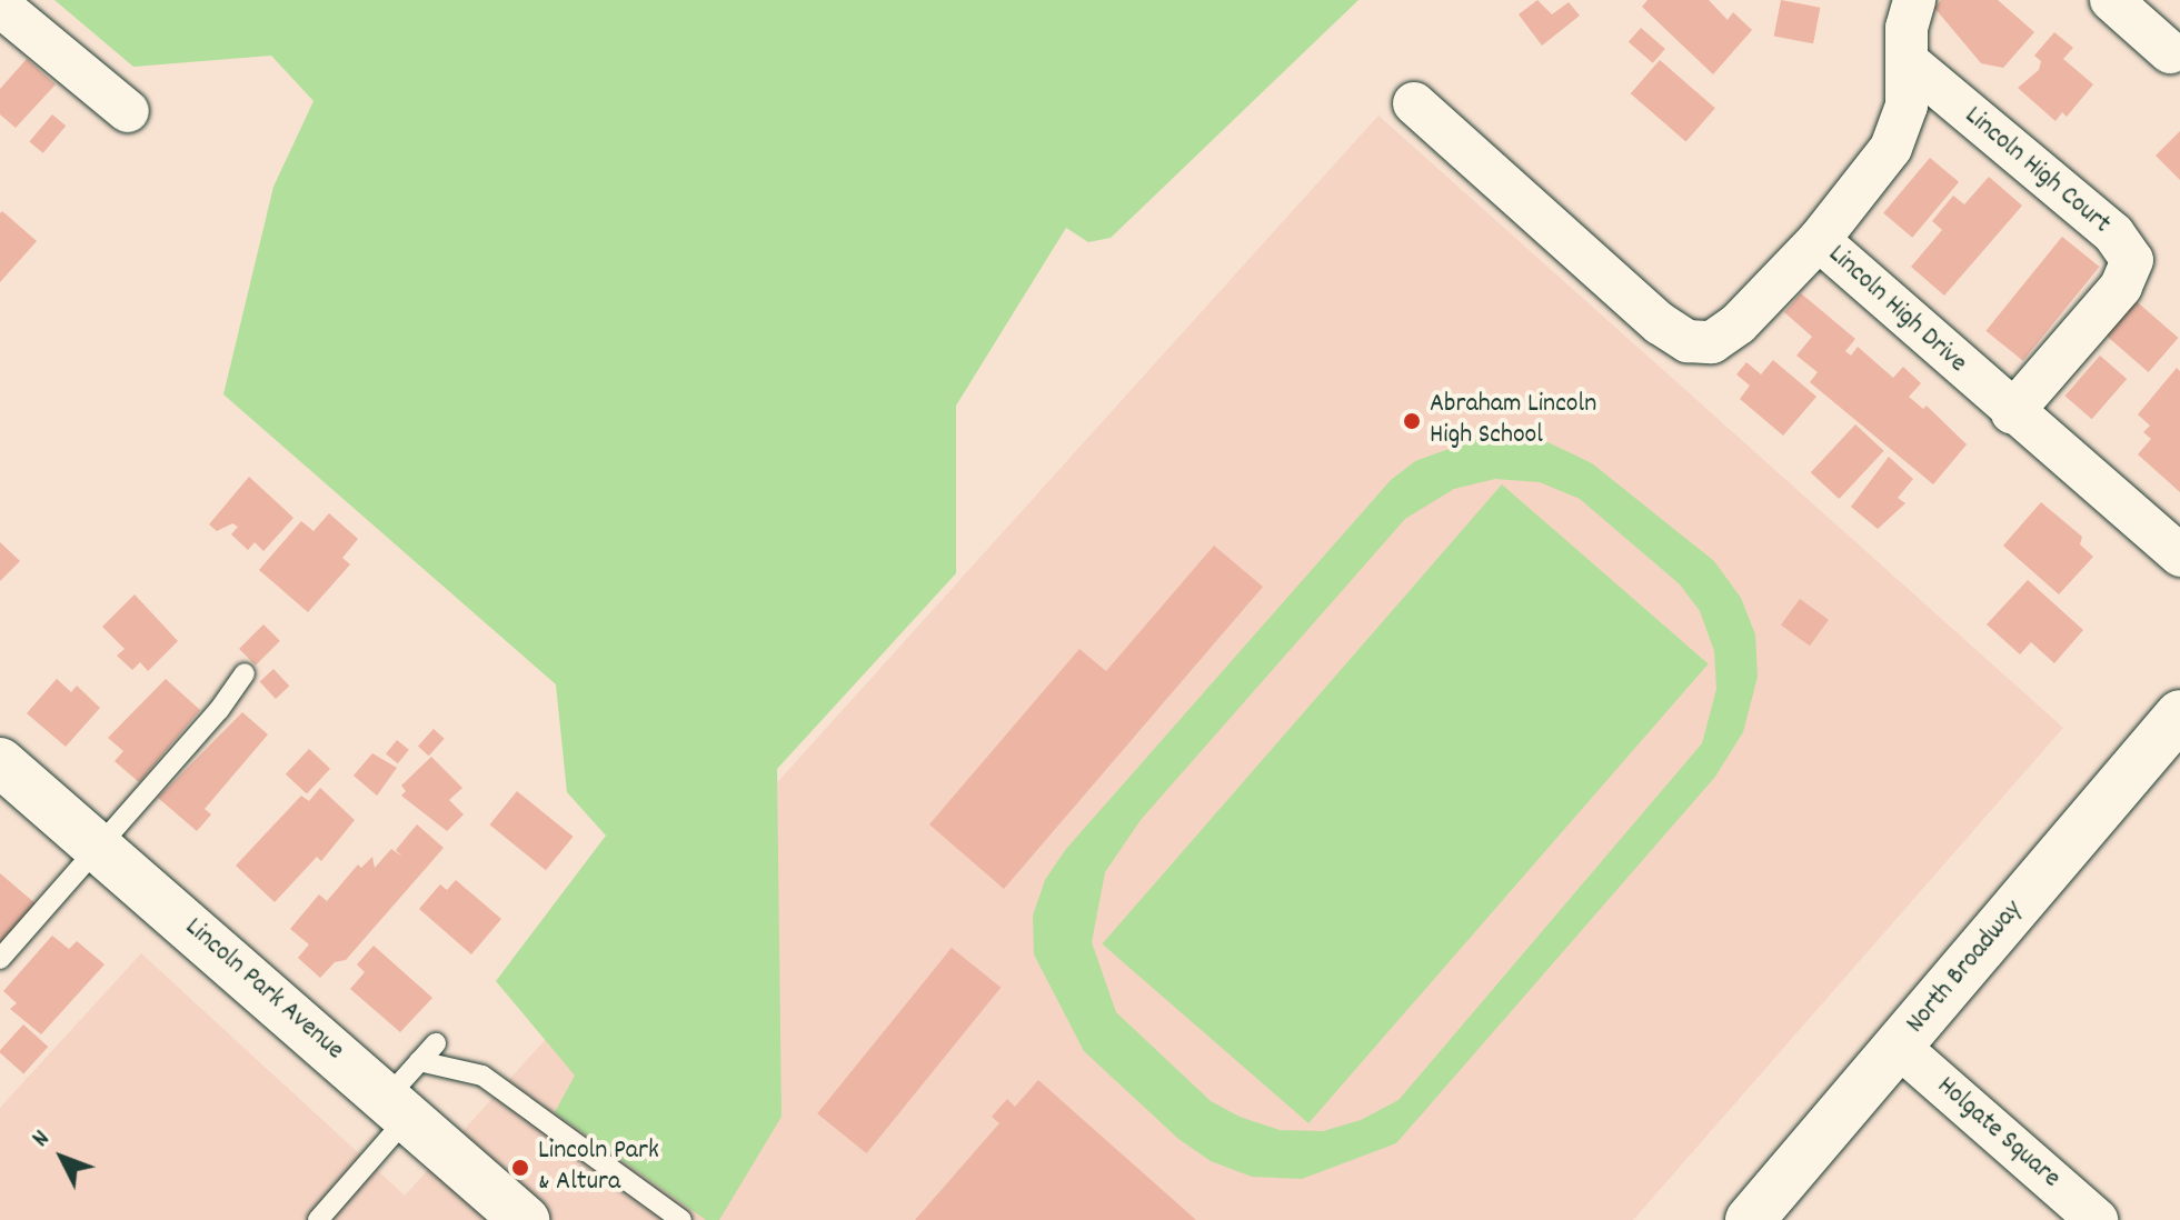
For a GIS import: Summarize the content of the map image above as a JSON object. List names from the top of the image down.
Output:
{
  "streets": {
    "street": [
      "Lincoln High Court",
      "Lincoln High Drive",
      "North Broadway",
      "Lincoln Park Avenue",
      "Holgate Square"
    ]
  },
  "crossings": [
    ["Lincoln High Court", "Lincoln High Drive"],
    ["North Broadway", "Holgate Square"]
  ],
  "places": ["Abraham Lincoln High School", "Lincoln Park & Altura"],
  "north": "top left"
}
